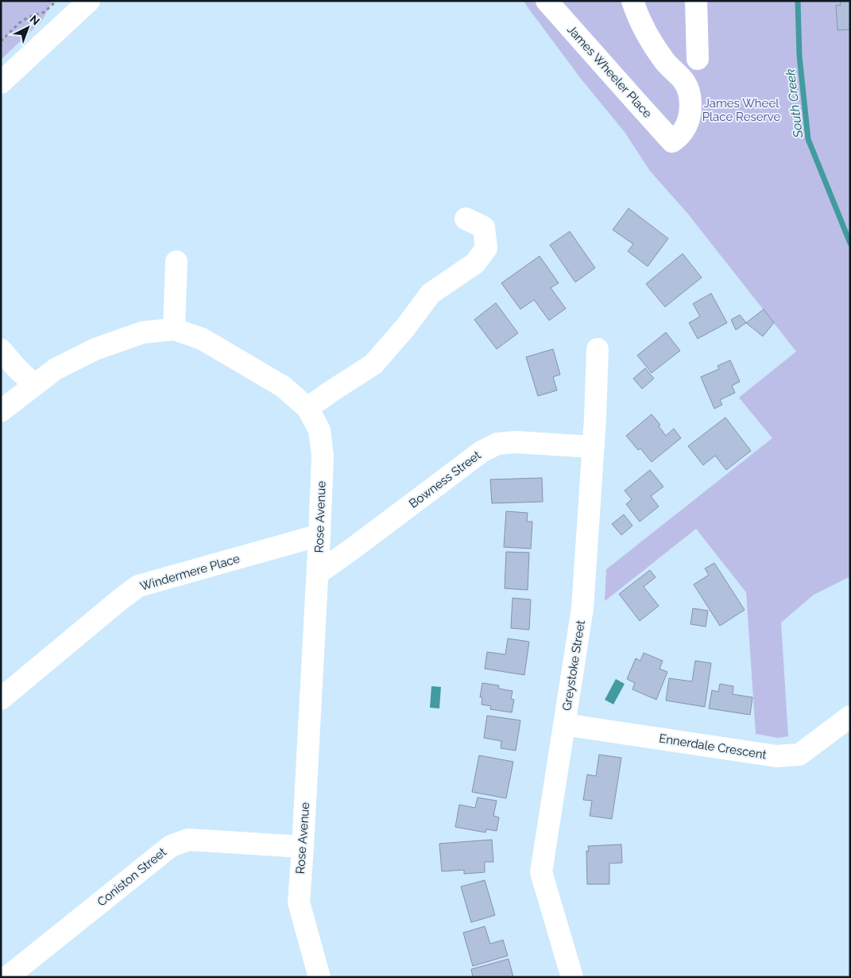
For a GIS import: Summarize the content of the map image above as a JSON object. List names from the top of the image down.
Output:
{
  "streets": {
    "street": [
      "James Wheeler Place",
      "Bowness Street",
      "Rose Avenue",
      "Windermere Place",
      "Greystoke Street",
      "Ennerdale Crescent",
      "Coniston Street"
    ]
  },
  "crossings": [
    ["Bowness Street", "Rose Avenue"],
    ["Bowness Street", "Greystoke Street"],
    ["Rose Avenue", "Windermere Place"],
    ["Rose Avenue", "Coniston Street"],
    ["Greystoke Street", "Ennerdale Crescent"]
  ],
  "water": ["South Creek"],
  "parks": ["James Wheel Place Reserve"],
  "north": "top right"
}
